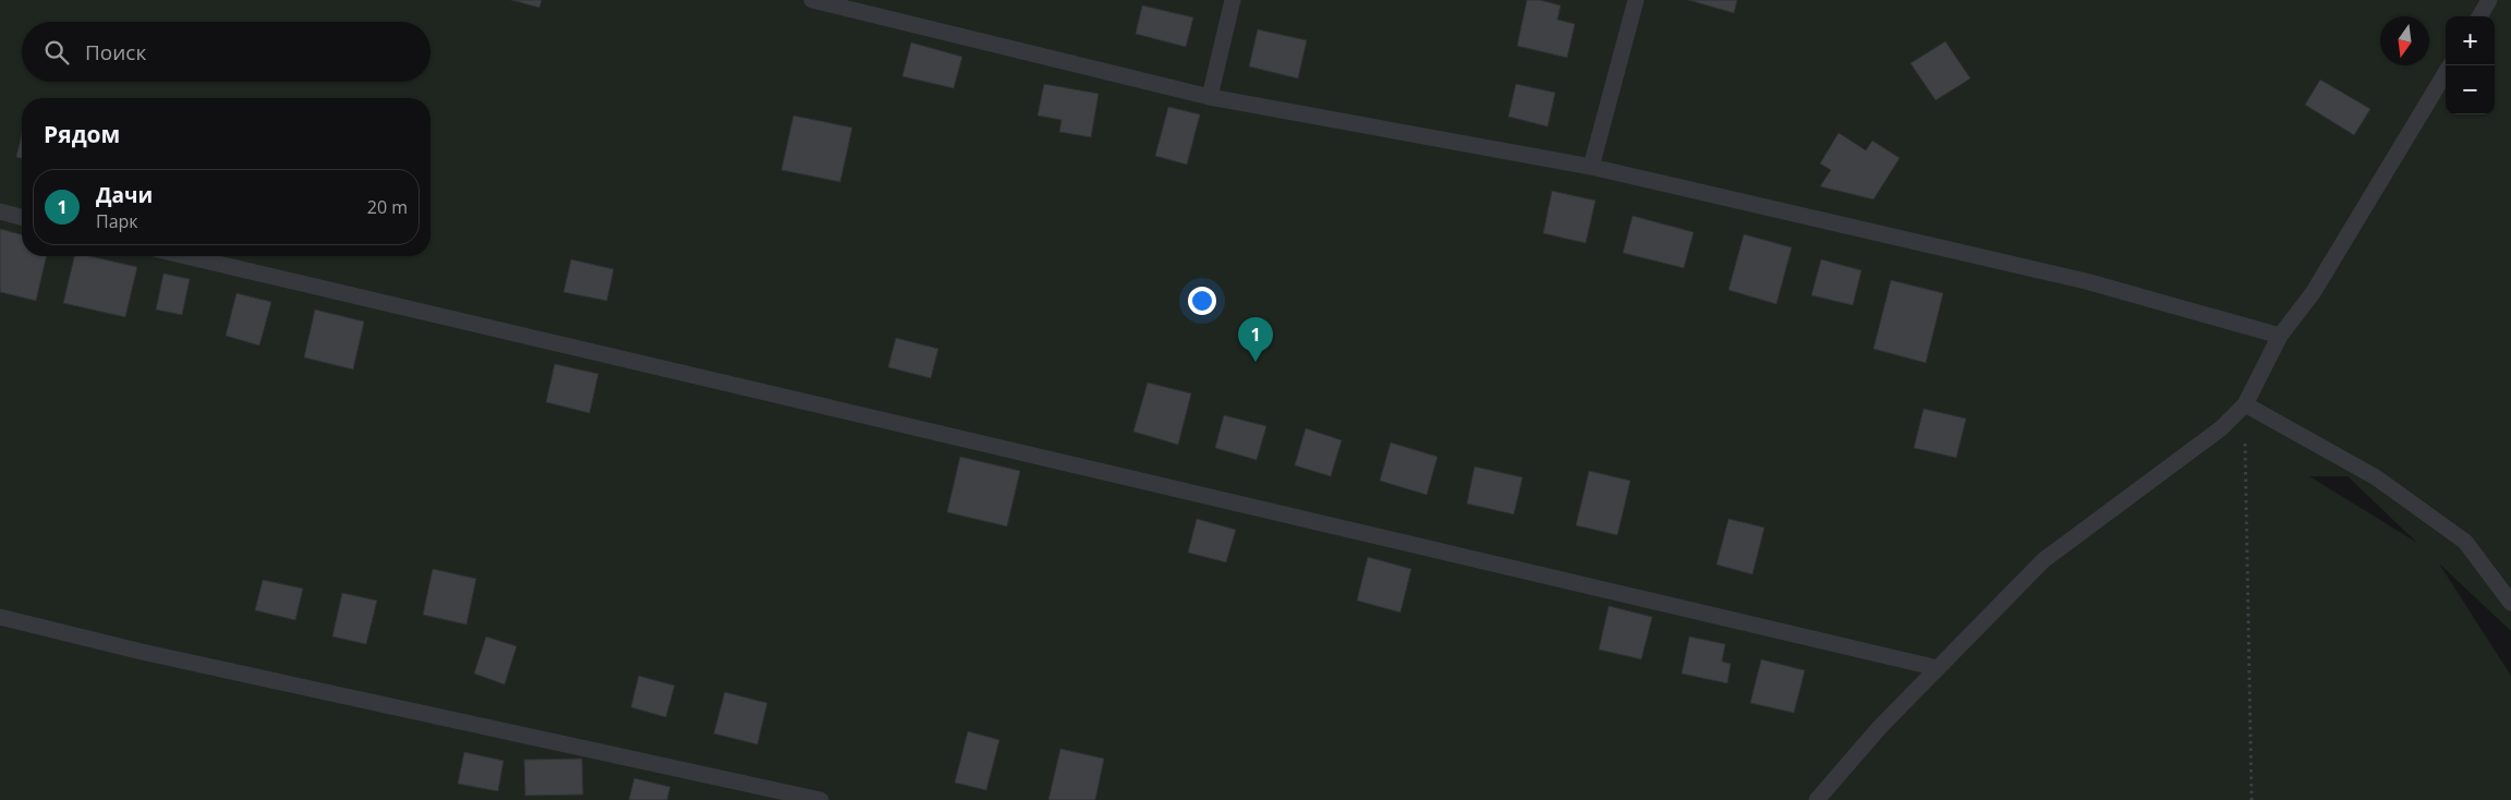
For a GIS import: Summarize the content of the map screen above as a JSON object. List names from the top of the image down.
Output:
{
  "north": "bottom",
  "page": {
    "map_buttons": ["+", "−"],
    "search": "Поиск",
    "heading": "Рядом",
    "list": [
      {
        "mark": "1",
        "name": "Дачи",
        "note": "Парк",
        "value": "20 m"
      }
    ],
    "pins": "1"
  }
}
